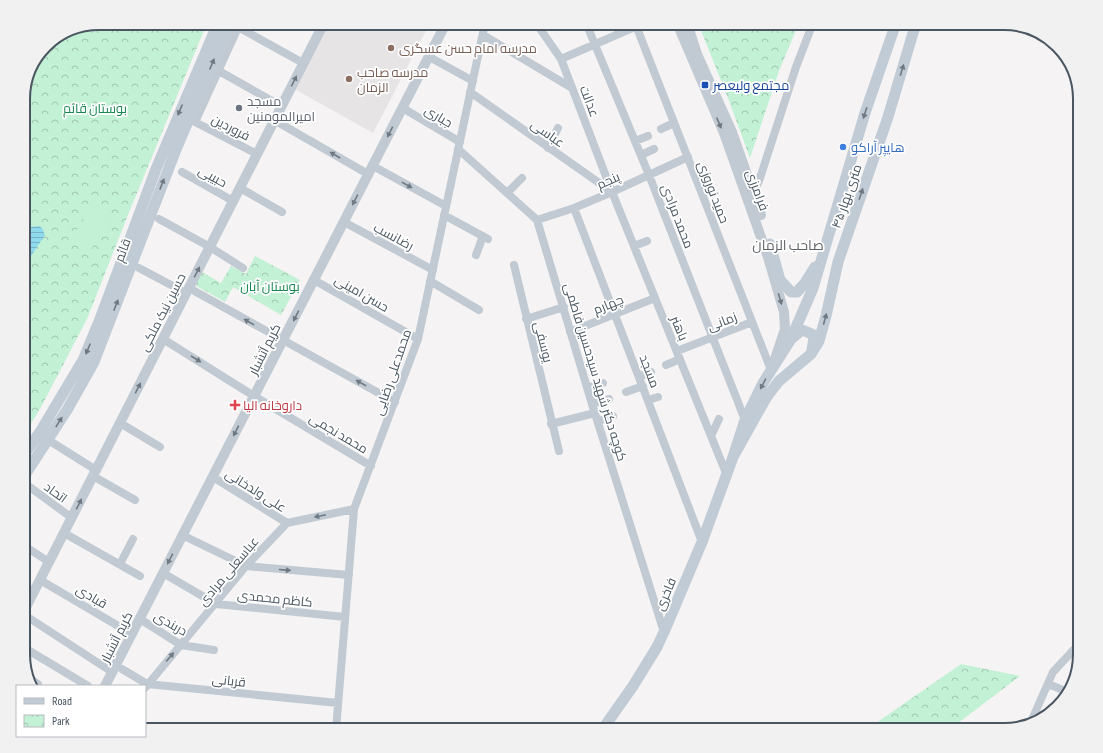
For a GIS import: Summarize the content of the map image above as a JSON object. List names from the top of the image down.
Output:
{
  "streets": {
    "main road": ["۴۵ متری بهار", "قائم", "فاخری"],
    "street": [
      "عدالت",
      "جباری",
      "فروردین",
      "عباسی",
      "حبیبی",
      "پنجم",
      "فرامرزی",
      "حمید نوروزی",
      "محمد مرادی",
      "رضانسب",
      "حسن امینی",
      "چهارم",
      "حسین نیک ملکی",
      "زمانی",
      "باهنر",
      "یوسفی",
      "کریم آتشبار",
      "مسجد",
      "محمدعلی رضایی",
      "کوچه دکتر شهید سیدحسین فاطمی",
      "محمد نجمی",
      "علی ولدخانی",
      "اتحاد",
      "عباسعلی مرادی",
      "قبادی",
      "کاظم محمدی",
      "دربندی",
      "قربانی"
    ]
  },
  "crossings": [
    ["عدالت", "عباسی"],
    ["عدالت", "پنجم"],
    ["عدالت", "باهنر"],
    ["جباری", "محمدعلی رضایی"],
    ["فروردین", "حسین نیک ملکی"],
    ["عباسی", "پنجم"],
    ["عباسی", "باهنر"],
    ["عباسی", "محمدعلی رضایی"],
    ["حبیبی", "حسین نیک ملکی"],
    ["پنجم", "حمید نوروزی"],
    ["پنجم", "محمد مرادی"],
    ["پنجم", "باهنر"],
    ["پنجم", "مسجد"],
    ["پنجم", "کوچه دکتر شهید سیدحسین فاطمی"],
    ["فرامرزی", "حمید نوروزی"],
    ["فرامرزی", "فاخری"],
    ["حمید نوروزی", "زمانی"],
    ["حمید نوروزی", "فاخری"],
    ["۴۵ متری بهار", "فاخری"],
    ["محمد مرادی", "زمانی"],
    ["محمد مرادی", "فاخری"],
    ["رضانسب", "کریم آتشبار"],
    ["رضانسب", "محمدعلی رضایی"],
    ["حسن امینی", "کریم آتشبار"],
    ["حسن امینی", "محمدعلی رضایی"],
    ["چهارم", "باهنر"],
    ["چهارم", "مسجد"],
    ["چهارم", "کوچه دکتر شهید سیدحسین فاطمی"],
    ["حسین نیک ملکی", "محمد نجمی"],
    ["حسین نیک ملکی", "اتحاد"],
    ["حسین نیک ملکی", "قبادی"],
    ["زمانی", "باهنر"],
    ["باهنر", "فاخری"],
    ["کریم آتشبار", "محمد نجمی"],
    ["کریم آتشبار", "علی ولدخانی"],
    ["کریم آتشبار", "قبادی"],
    ["کریم آتشبار", "کاظم محمدی"],
    ["کریم آتشبار", "دربندی"],
    ["کریم آتشبار", "قربانی"],
    ["مسجد", "فاخری"],
    ["محمدعلی رضایی", "محمد نجمی"],
    ["محمدعلی رضایی", "کاظم محمدی"],
    ["محمدعلی رضایی", "قربانی"],
    ["کوچه دکتر شهید سیدحسین فاطمی", "فاخری"],
    ["علی ولدخانی", "عباسعلی مرادی"],
    ["عباسعلی مرادی", "کاظم محمدی"],
    ["عباسعلی مرادی", "دربندی"],
    ["عباسعلی مرادی", "قربانی"]
  ],
  "one_way": ["حسین نیک ملکی", "کریم آتشبار"],
  "districts": ["صاحب الزمان"],
  "parks": ["بوستان قائم", "بوستان آبان"],
  "places": {
    "other": [
      "مدرسه امام حسن عسگری",
      "مدرسه صاحب الزمان",
      "مسجد امیرالمومنین",
      "هایپر آراکو"
    ],
    "transit": ["مجتمع ولیعصر"],
    "health": ["داروخانه الیا"]
  },
  "legend": ["Road", "Park"]
}
